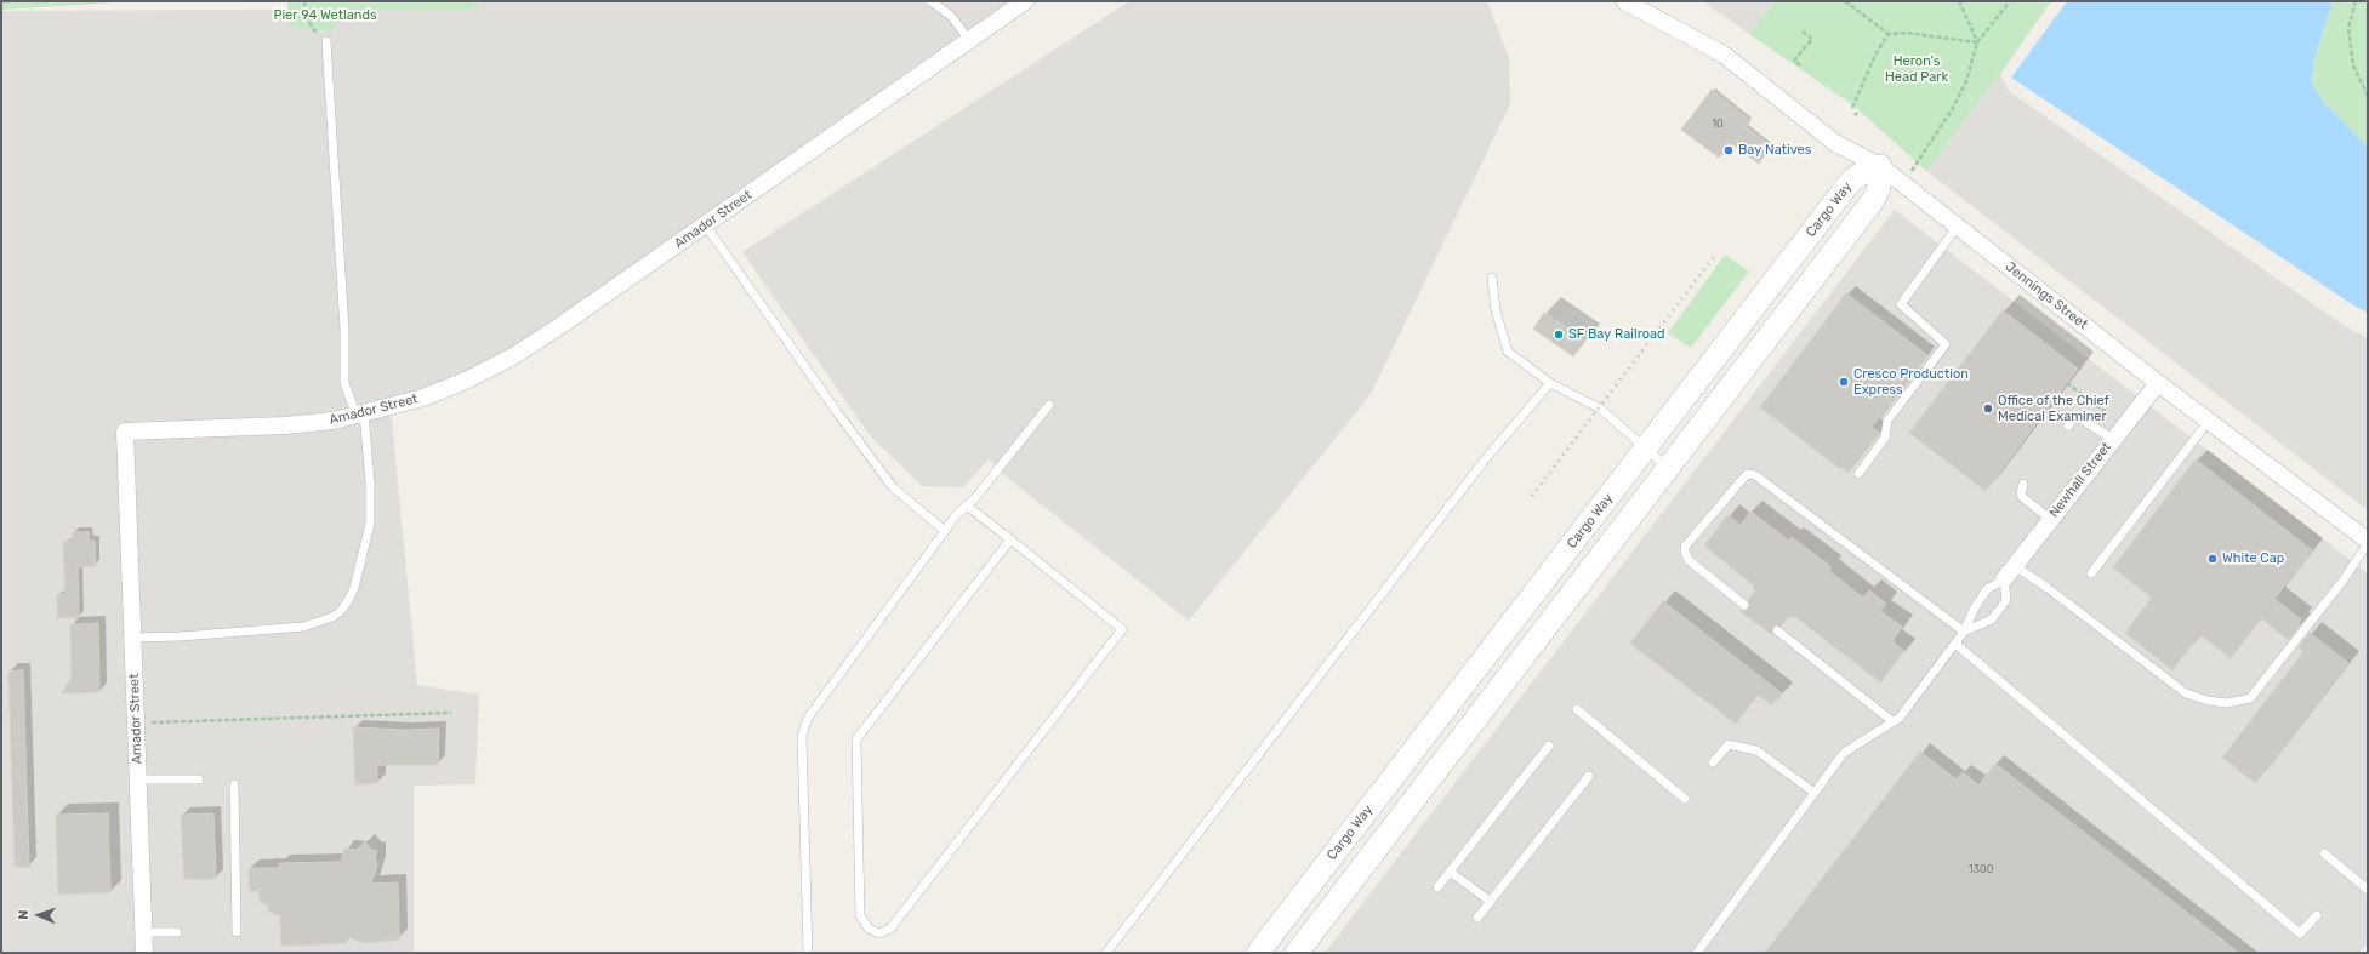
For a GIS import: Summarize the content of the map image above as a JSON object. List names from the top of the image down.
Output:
{
  "streets": {
    "main road": ["Cargo Way"],
    "street": ["Amador Street", "Jennings Street", "Newhall Street"]
  },
  "crossings": [
    ["Cargo Way", "Jennings Street"],
    ["Jennings Street", "Newhall Street"]
  ],
  "parks": ["Pier 94 Wetlands", "Heron's Head Park"],
  "places": [
    "Bay Natives",
    "SF Bay Railroad",
    "Cresco Production Express",
    "Office of the Chief Medical Examiner",
    "White Cap"
  ],
  "house_numbers": ["10", "1300"],
  "north": "left"
}
